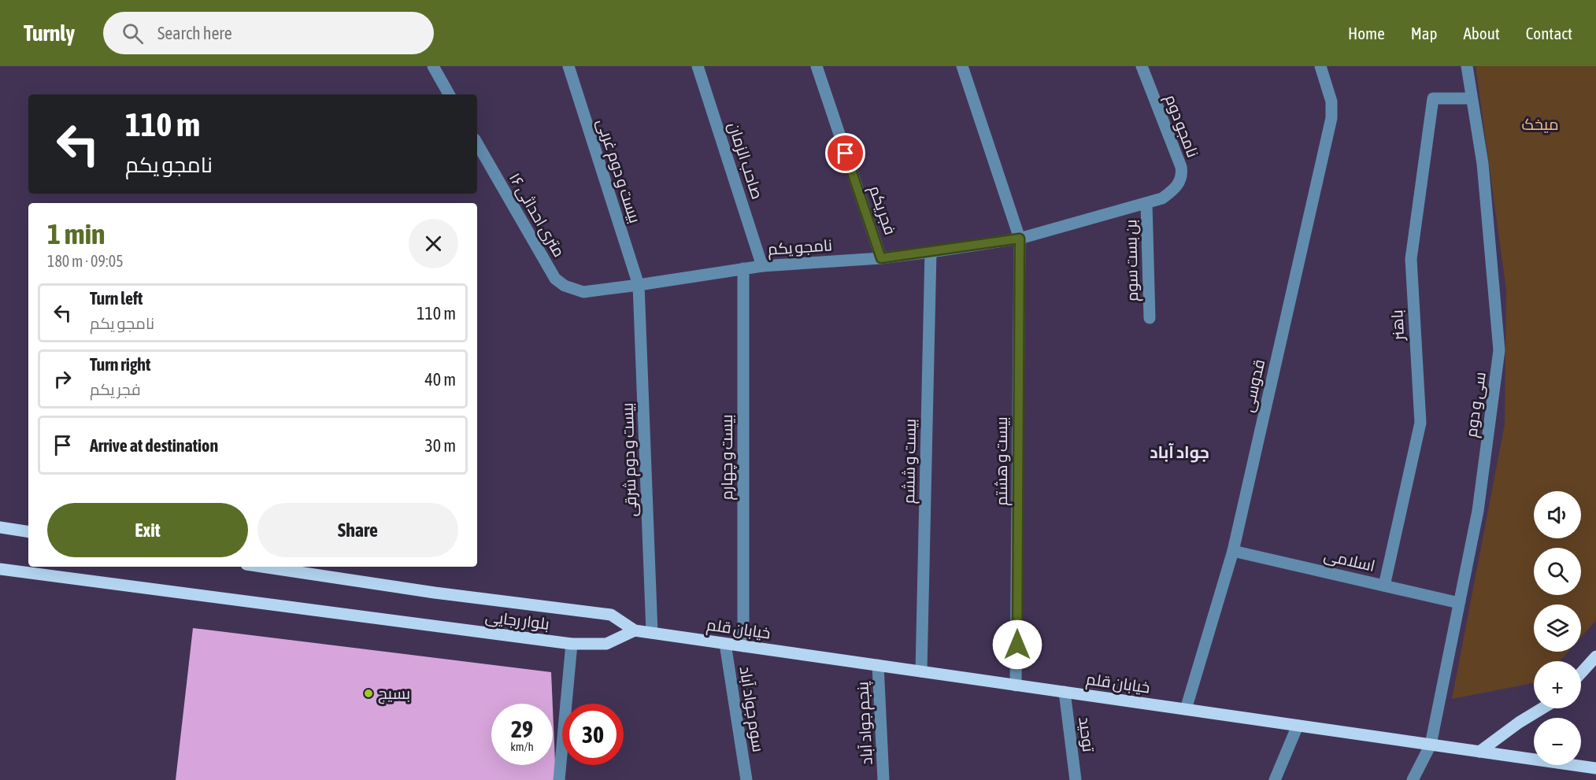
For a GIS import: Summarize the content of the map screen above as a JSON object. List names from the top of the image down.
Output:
{
  "streets": {
    "main road": ["بلوار رجایی", "خیابان قلم"],
    "street": [
      "نامجو دوم",
      "صاحب الزمان",
      "بیست و دوم غربی",
      "فجر یکم",
      "۱۶ متری احداثی",
      "نامجو یکم",
      "بن بست سوم",
      "باهنر",
      "قدوسی",
      "سی و دوم",
      "بیست و چهارم",
      "بیست و دوم شرقی",
      "بیست و ششم",
      "بیست و هشتم",
      "اسلامی",
      "سوم جواد آباد",
      "پنجم جواد آباد",
      "توحید"
    ]
  },
  "crossings": [
    ["نامجو دوم", "نامجو یکم"],
    ["صاحب الزمان", "نامجو یکم"],
    ["بیست و دوم غربی", "نامجو یکم"],
    ["بیست و دوم غربی", "بیست و دوم شرقی"],
    ["فجر یکم", "نامجو یکم"],
    ["۱۶ متری احداثی", "نامجو یکم"],
    ["نامجو یکم", "بن بست سوم"],
    ["نامجو یکم", "بیست و چهارم"],
    ["نامجو یکم", "بیست و دوم شرقی"],
    ["نامجو یکم", "بیست و ششم"],
    ["نامجو یکم", "بیست و هشتم"],
    ["باهنر", "سی و دوم"],
    ["باهنر", "اسلامی"],
    ["قدوسی", "اسلامی"],
    ["قدوسی", "خیابان قلم"],
    ["سی و دوم", "اسلامی"],
    ["سی و دوم", "خیابان قلم"],
    ["بیست و چهارم", "خیابان قلم"],
    ["بیست و دوم شرقی", "خیابان قلم"],
    ["بیست و ششم", "خیابان قلم"],
    ["بیست و هشتم", "خیابان قلم"],
    ["بلوار رجایی", "خیابان قلم"],
    ["خیابان قلم", "سوم جواد آباد"],
    ["خیابان قلم", "پنجم جواد آباد"],
    ["خیابان قلم", "توحید"]
  ],
  "districts": ["جواد آباد"],
  "parks": ["میخک"],
  "places": ["بسیج"],
  "page": {
    "header": "Turnly",
    "search": "Search here",
    "nav": [
      "Home",
      "Map",
      "About",
      "Contact"
    ],
    "turn": ["110 m", "نامجو یکم"],
    "heading": ["1 min", "180 m · 09:05"],
    "list": [
      {
        "name": "Turn left",
        "note": "نامجو یکم",
        "value": "110 m"
      },
      {
        "name": "Turn right",
        "note": "فجر یکم",
        "value": "40 m"
      },
      {
        "name": "Arrive at destination",
        "value": "30 m"
      }
    ],
    "map_buttons": ["+", "−"],
    "buttons": ["Exit", "Share"],
    "speed": "29 km/h",
    "limit": "30"
  }
}
